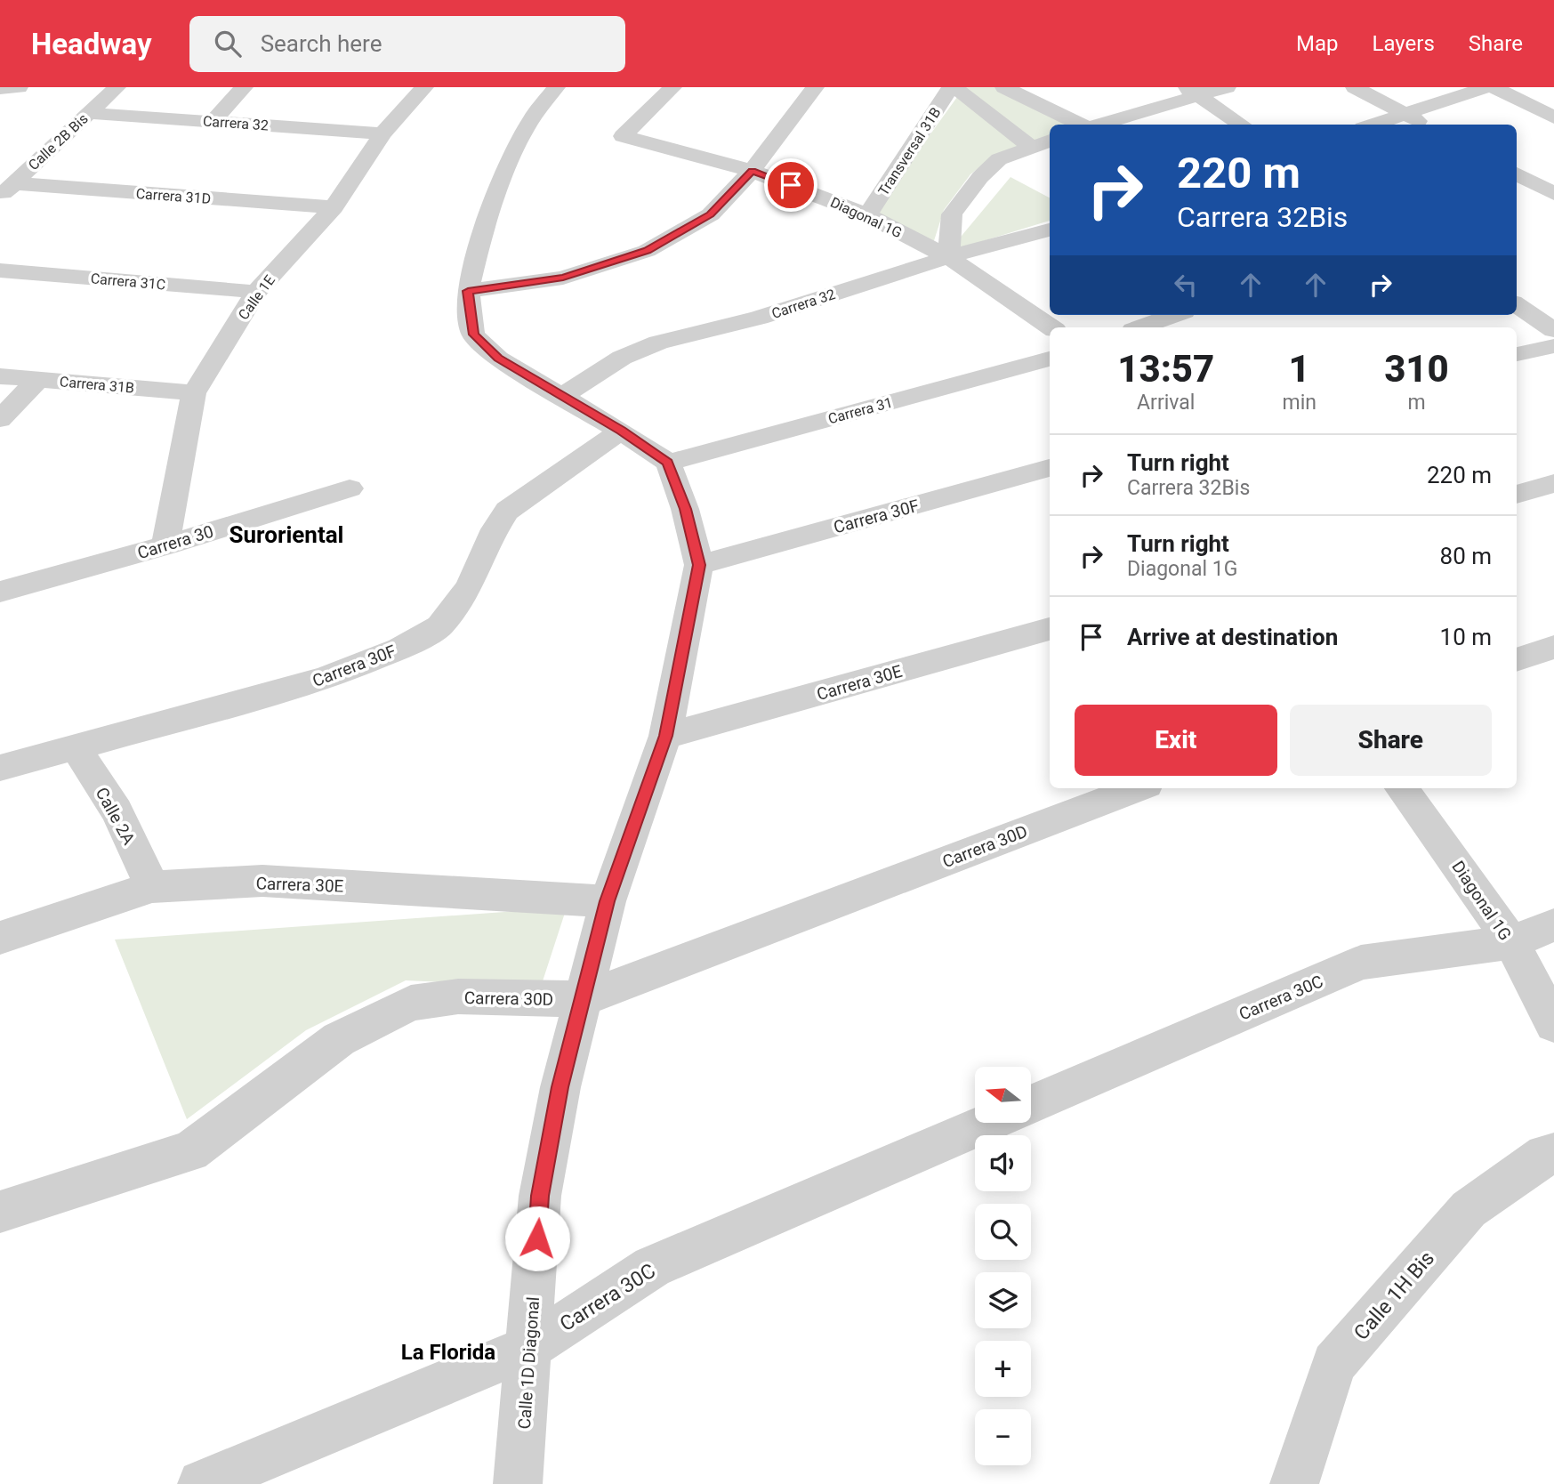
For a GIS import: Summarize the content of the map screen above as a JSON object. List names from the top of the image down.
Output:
{
  "streets": {
    "street": [
      "Carrera 32",
      "Calle 2B Bis",
      "Transversal 31B",
      "Carrera 31D",
      "Diagonal 1G",
      "Carrera 31C",
      "Calle 1E",
      "Carrera 31B",
      "Carrera 31",
      "Carrera 30F",
      "Carrera 30",
      "Carrera 30E",
      "Calle 2A",
      "Carrera 30D",
      "Carrera 30C",
      "Calle 1H Bis",
      "Calle 1D Diagonal"
    ]
  },
  "crossings": [
    ["Carrera 32", "Calle 2B Bis"],
    ["Carrera 32", "Diagonal 1G"],
    ["Carrera 32", "Calle 1E"],
    ["Calle 2B Bis", "Carrera 31D"],
    ["Transversal 31B", "Diagonal 1G"],
    ["Carrera 31D", "Calle 1E"],
    ["Diagonal 1G", "Carrera 30C"],
    ["Carrera 31C", "Calle 1E"],
    ["Calle 1E", "Carrera 31B"],
    ["Calle 1E", "Carrera 30"],
    ["Carrera 31", "Calle 1D Diagonal"],
    ["Carrera 30F", "Calle 2A"],
    ["Carrera 30F", "Calle 1D Diagonal"],
    ["Carrera 30E", "Calle 2A"],
    ["Carrera 30E", "Calle 1D Diagonal"],
    ["Carrera 30D", "Calle 1D Diagonal"],
    ["Carrera 30C", "Calle 1D Diagonal"]
  ],
  "districts": ["Suroriental", "La Florida"],
  "north": "left",
  "page": {
    "header": "Headway",
    "search": "Search here",
    "nav": ["Map", "Layers", "Share"],
    "turn": ["220 m", "Carrera 32Bis"],
    "eta": [
      "13:57",
      "Arrival",
      "1",
      "min",
      "310",
      "m"
    ],
    "list": [
      {
        "name": "Turn right",
        "note": "Carrera 32Bis",
        "value": "220 m"
      },
      {
        "name": "Turn right",
        "note": "Diagonal 1G",
        "value": "80 m"
      },
      {
        "name": "Arrive at destination",
        "value": "10 m"
      }
    ],
    "buttons": ["Exit", "Share"],
    "map_buttons": ["+", "−"]
  }
}
